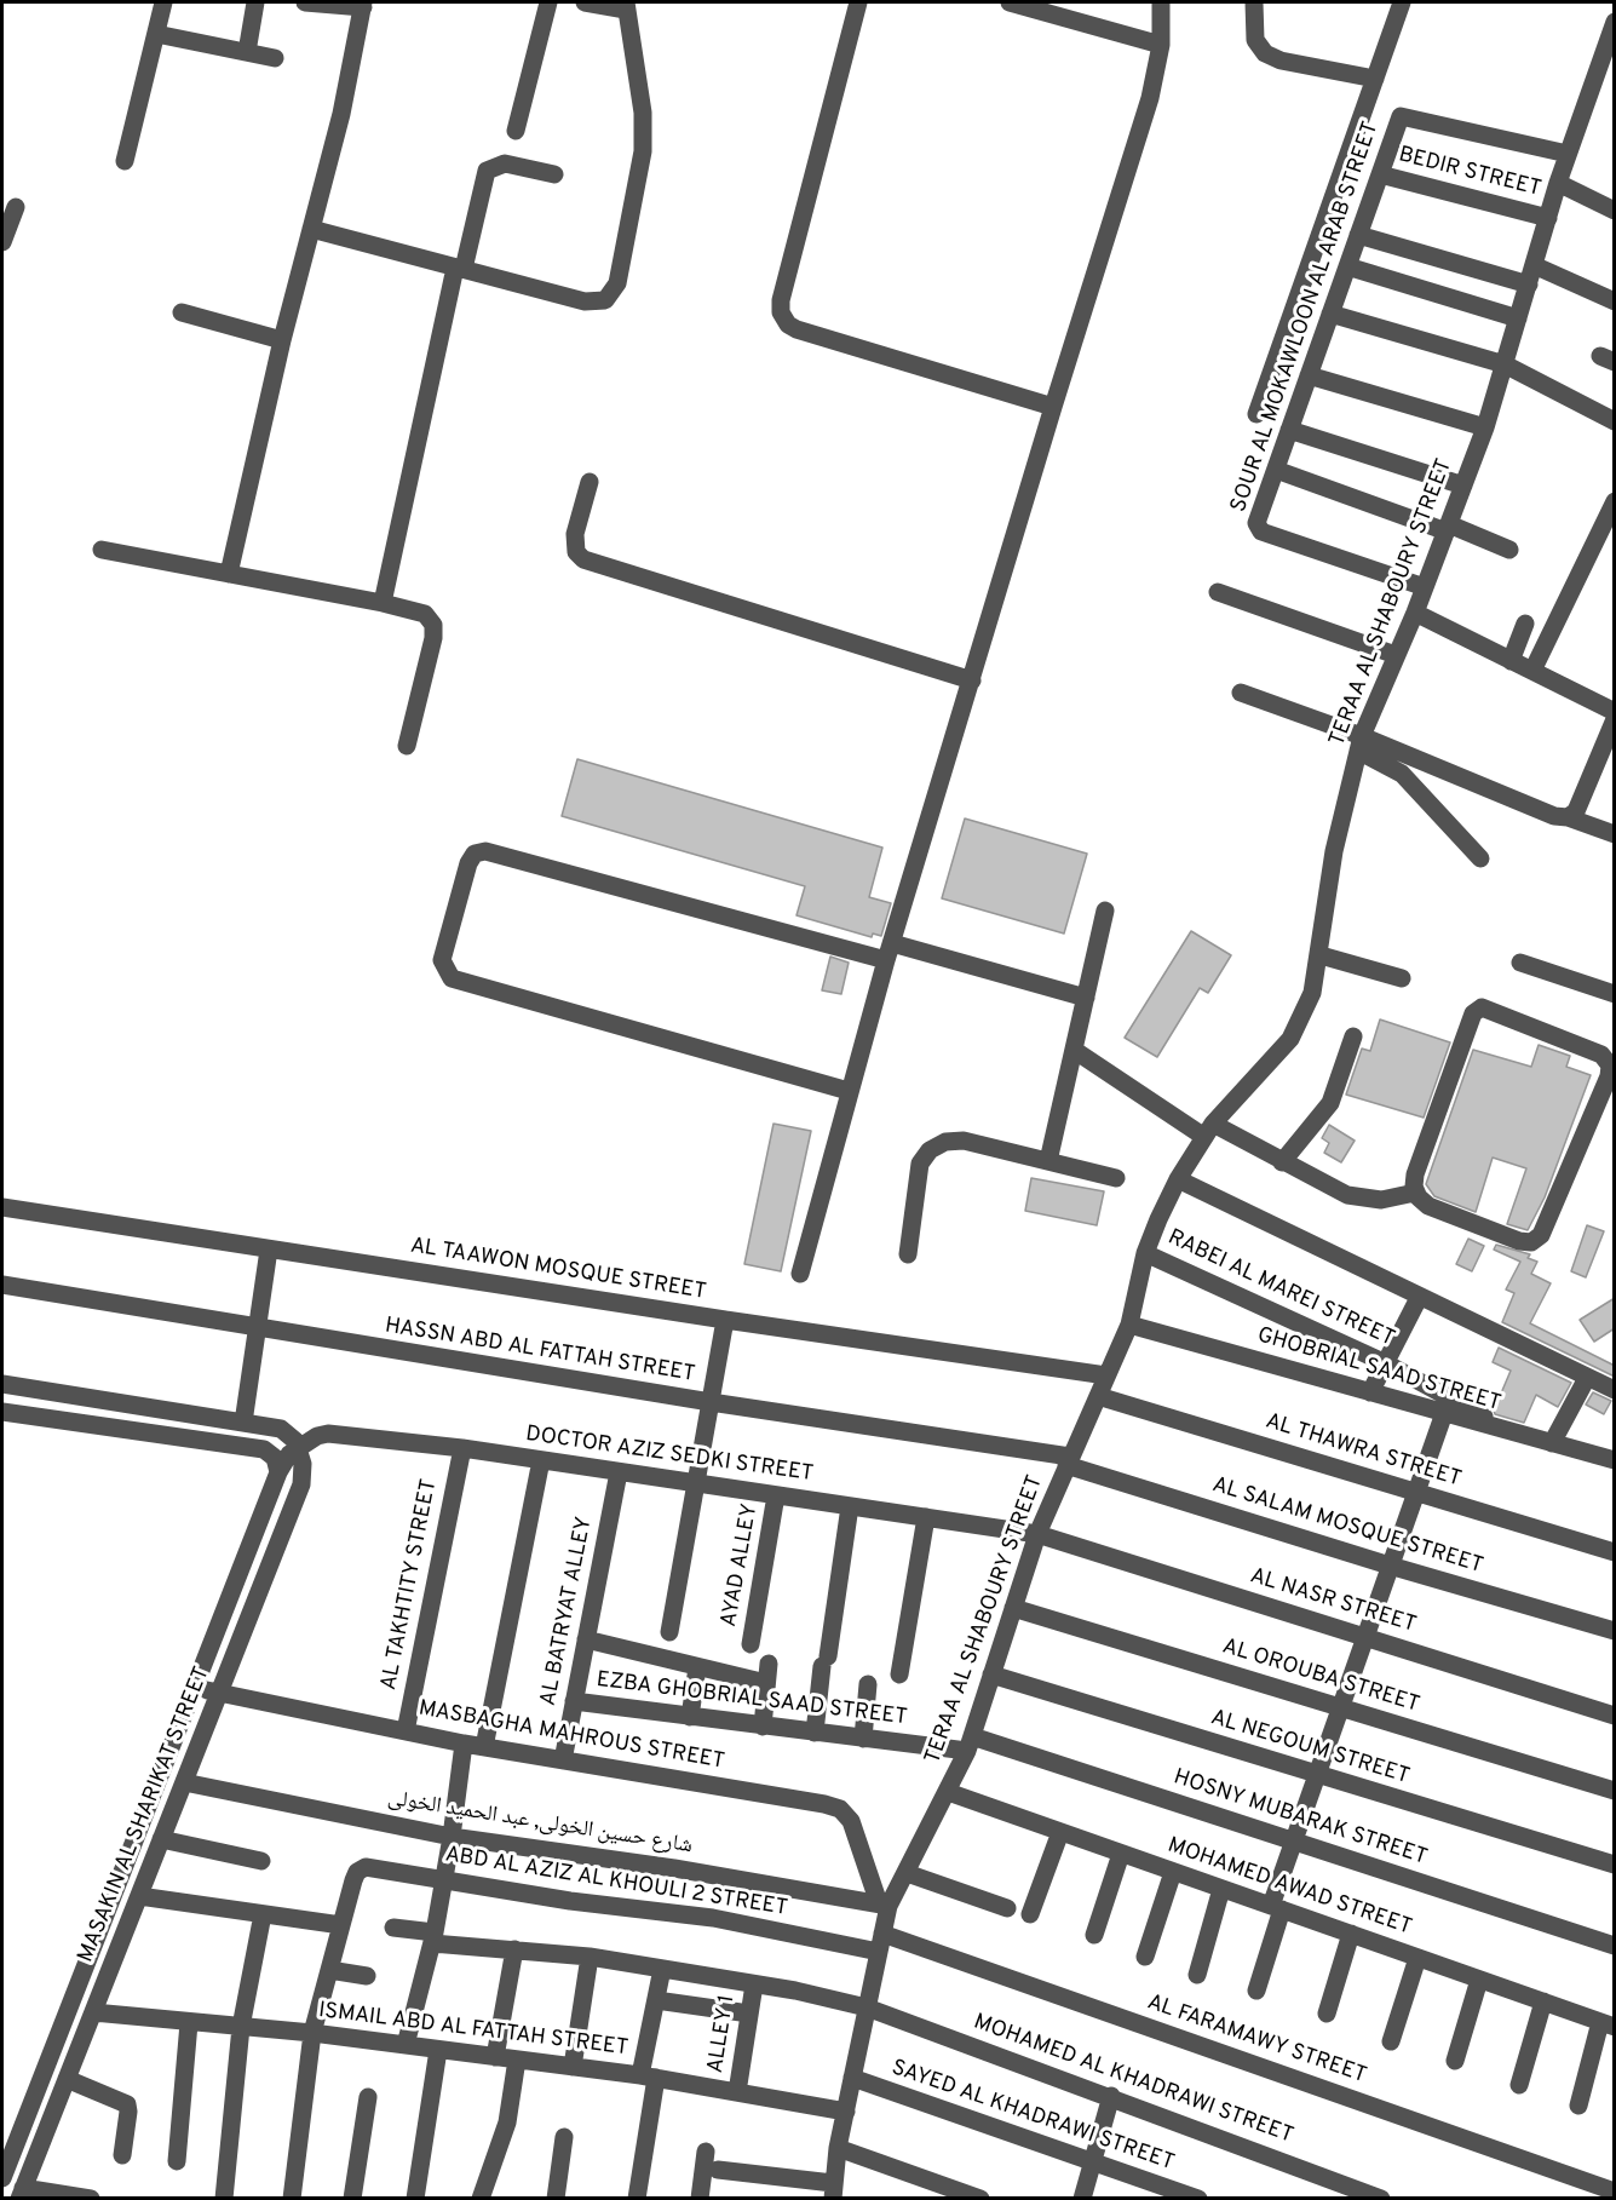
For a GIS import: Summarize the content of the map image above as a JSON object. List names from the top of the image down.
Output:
{
  "streets": {
    "street": [
      "BEDIR STREET",
      "SOUR AL MOKAWLOON AL ARAB STREET",
      "TERAA AL SHABOURY STREET",
      "AL TAAWON MOSQUE STREET",
      "RABEI AL MAREI STREET",
      "HASSN ABD AL FATTAH STREET",
      "GHOBRIAL SAAD STREET",
      "AL THAWRA STREET",
      "DOCTOR AZIZ SEDKI STREET",
      "AL SALAM MOSQUE STREET",
      "AYAD ALLEY",
      "AL TAKHTITY STREET",
      "AL NASR STREET",
      "AL BATRYAT ALLEY",
      "AL OROUBA STREET",
      "EZBA GHOBRIAL SAAD STREET",
      "MASBAGHA MAHROUS STREET",
      "AL NEGOUM STREET",
      "MASAKIN AL SHARIKAT STREET",
      "HOSNY MUBARAK STREET",
      "شارع حسين الخولى, عبد الحميد الخولى",
      "ABD AL AZIZ AL KHOULI 2 STREET",
      "MOHAMED AWAD STREET",
      "ISMAIL ABD AL FATTAH STREET",
      "ALLEY 1",
      "AL FARAMAWY STREET",
      "MOHAMED AL KHADRAWI STREET",
      "SAYED AL KHADRAWI STREET"
    ]
  },
  "crossings": [
    ["BEDIR STREET", "SOUR AL MOKAWLOON AL ARAB STREET"],
    ["BEDIR STREET", "TERAA AL SHABOURY STREET"],
    ["SOUR AL MOKAWLOON AL ARAB STREET", "TERAA AL SHABOURY STREET"],
    ["TERAA AL SHABOURY STREET", "AL TAAWON MOSQUE STREET"],
    ["TERAA AL SHABOURY STREET", "RABEI AL MAREI STREET"],
    ["TERAA AL SHABOURY STREET", "HASSN ABD AL FATTAH STREET"],
    ["TERAA AL SHABOURY STREET", "GHOBRIAL SAAD STREET"],
    ["TERAA AL SHABOURY STREET", "AL THAWRA STREET"],
    ["TERAA AL SHABOURY STREET", "DOCTOR AZIZ SEDKI STREET"],
    ["TERAA AL SHABOURY STREET", "AL SALAM MOSQUE STREET"],
    ["TERAA AL SHABOURY STREET", "AL NASR STREET"],
    ["TERAA AL SHABOURY STREET", "AL OROUBA STREET"],
    ["TERAA AL SHABOURY STREET", "EZBA GHOBRIAL SAAD STREET"],
    ["TERAA AL SHABOURY STREET", "MASBAGHA MAHROUS STREET"],
    ["TERAA AL SHABOURY STREET", "AL NEGOUM STREET"],
    ["TERAA AL SHABOURY STREET", "HOSNY MUBARAK STREET"],
    ["TERAA AL SHABOURY STREET", "شارع حسين الخولى, عبد الحميد الخولى"],
    ["TERAA AL SHABOURY STREET", "ABD AL AZIZ AL KHOULI 2 STREET"],
    ["TERAA AL SHABOURY STREET", "MOHAMED AWAD STREET"],
    ["TERAA AL SHABOURY STREET", "ISMAIL ABD AL FATTAH STREET"],
    ["TERAA AL SHABOURY STREET", "AL FARAMAWY STREET"],
    ["TERAA AL SHABOURY STREET", "MOHAMED AL KHADRAWI STREET"],
    ["TERAA AL SHABOURY STREET", "SAYED AL KHADRAWI STREET"],
    ["RABEI AL MAREI STREET", "GHOBRIAL SAAD STREET"],
    ["HASSN ABD AL FATTAH STREET", "AL SALAM MOSQUE STREET"],
    ["DOCTOR AZIZ SEDKI STREET", "AYAD ALLEY"],
    ["DOCTOR AZIZ SEDKI STREET", "AL TAKHTITY STREET"],
    ["DOCTOR AZIZ SEDKI STREET", "AL NASR STREET"],
    ["DOCTOR AZIZ SEDKI STREET", "AL BATRYAT ALLEY"],
    ["DOCTOR AZIZ SEDKI STREET", "MASAKIN AL SHARIKAT STREET"],
    ["AL TAKHTITY STREET", "MASBAGHA MAHROUS STREET"],
    ["AL BATRYAT ALLEY", "EZBA GHOBRIAL SAAD STREET"],
    ["AL BATRYAT ALLEY", "MASBAGHA MAHROUS STREET"],
    ["EZBA GHOBRIAL SAAD STREET", "HOSNY MUBARAK STREET"],
    ["MASBAGHA MAHROUS STREET", "MASAKIN AL SHARIKAT STREET"],
    ["MASBAGHA MAHROUS STREET", "شارع حسين الخولى, عبد الحميد الخولى"],
    ["MASAKIN AL SHARIKAT STREET", "شارع حسين الخولى, عبد الحميد الخولى"],
    ["MASAKIN AL SHARIKAT STREET", "ISMAIL ABD AL FATTAH STREET"],
    ["ABD AL AZIZ AL KHOULI 2 STREET", "AL FARAMAWY STREET"],
    ["ISMAIL ABD AL FATTAH STREET", "ALLEY 1"],
    ["ALLEY 1", "MOHAMED AL KHADRAWI STREET"]
  ]
}
